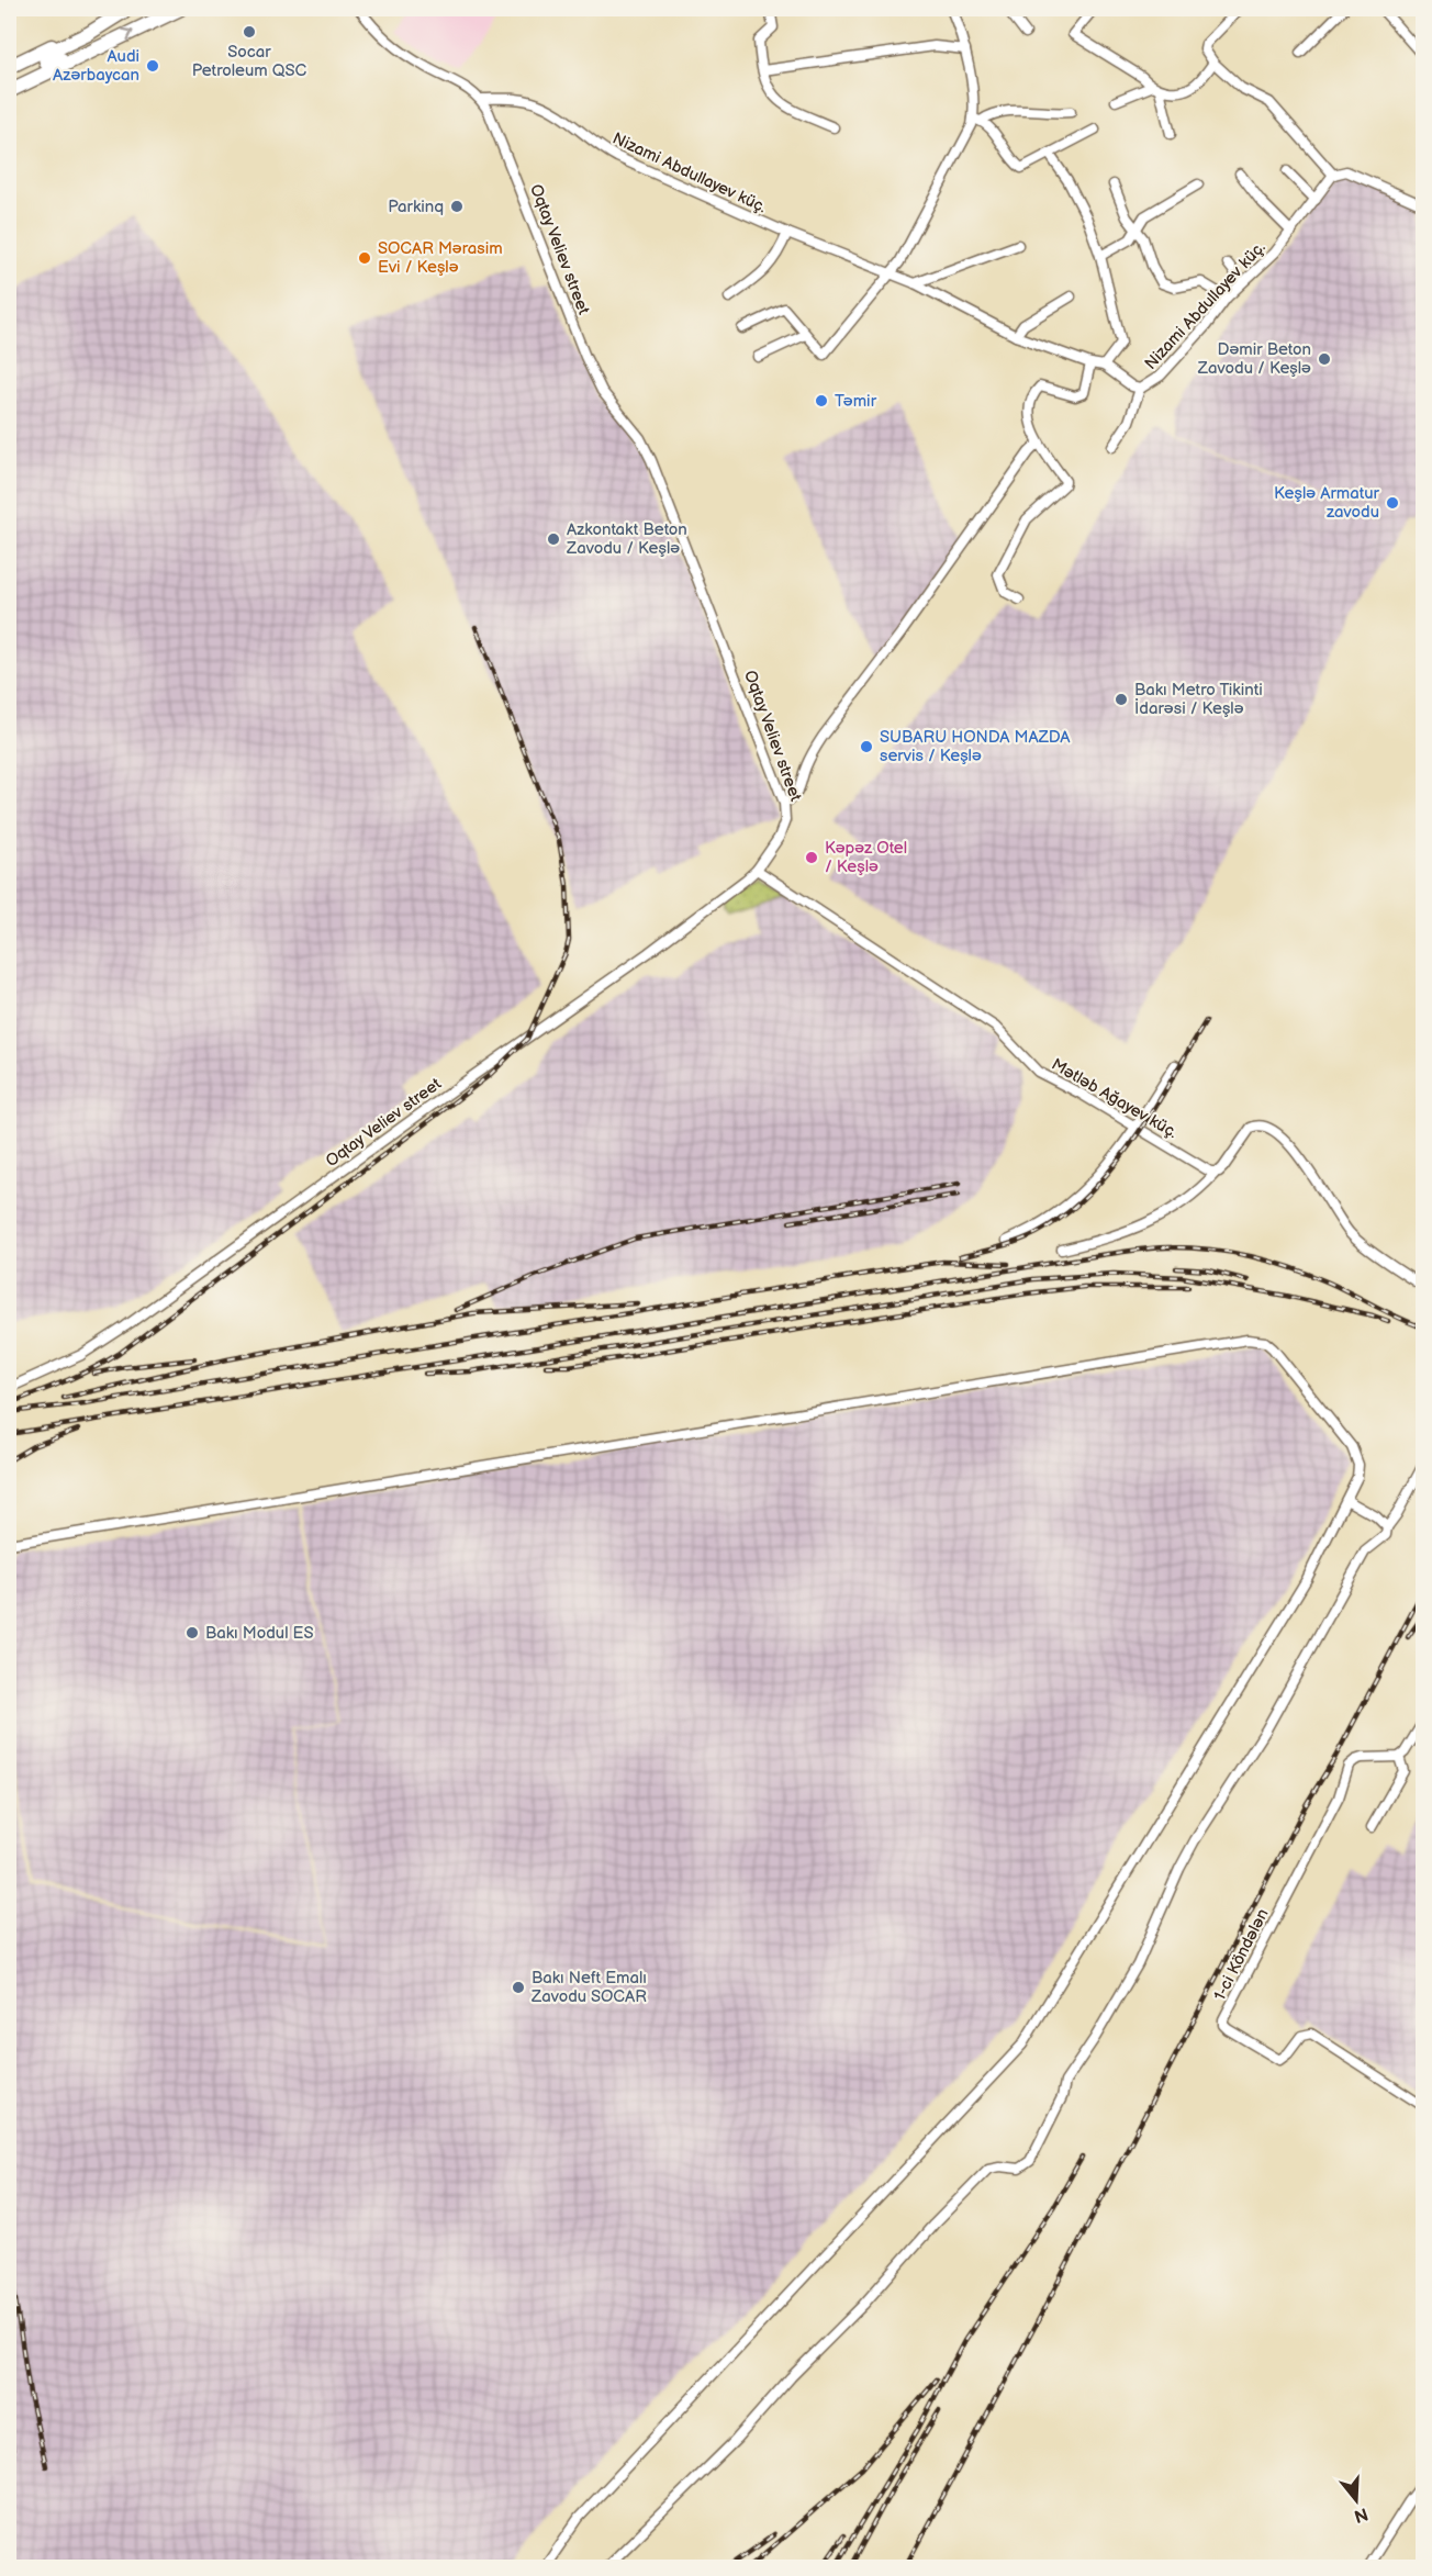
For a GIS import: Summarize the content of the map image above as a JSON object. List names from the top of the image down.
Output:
{
  "streets": {
    "street": [
      "Nizami Abdullayev küç.",
      "Oqtay Veliev street",
      "Mətləb Ağayev küç.",
      "1-ci Köndələn"
    ]
  },
  "crossings": [
    ["Nizami Abdullayev küç.", "Oqtay Veliev street"],
    ["Oqtay Veliev street", "Mətləb Ağayev küç."]
  ],
  "places": [
    "Socar Petroleum QSC",
    "Audi Azərbaycan",
    "Parkinq",
    "SOCAR Mərasim Evi / Keşlə",
    "Dəmir Beton Zavodu / Keşlə",
    "Təmir",
    "Keşlə Armatur zavodu",
    "Azkontakt Beton Zavodu / Keşlə",
    "Bakı Metro Tikinti İdarəsi / Keşlə",
    "SUBARU HONDA MAZDA servis / Keşlə",
    "Kəpəz Otel / Keşlə",
    "Bakı Modul ES",
    "Bakı Neft Emalı Zavodu SOCAR"
  ],
  "north": "bottom"
}
